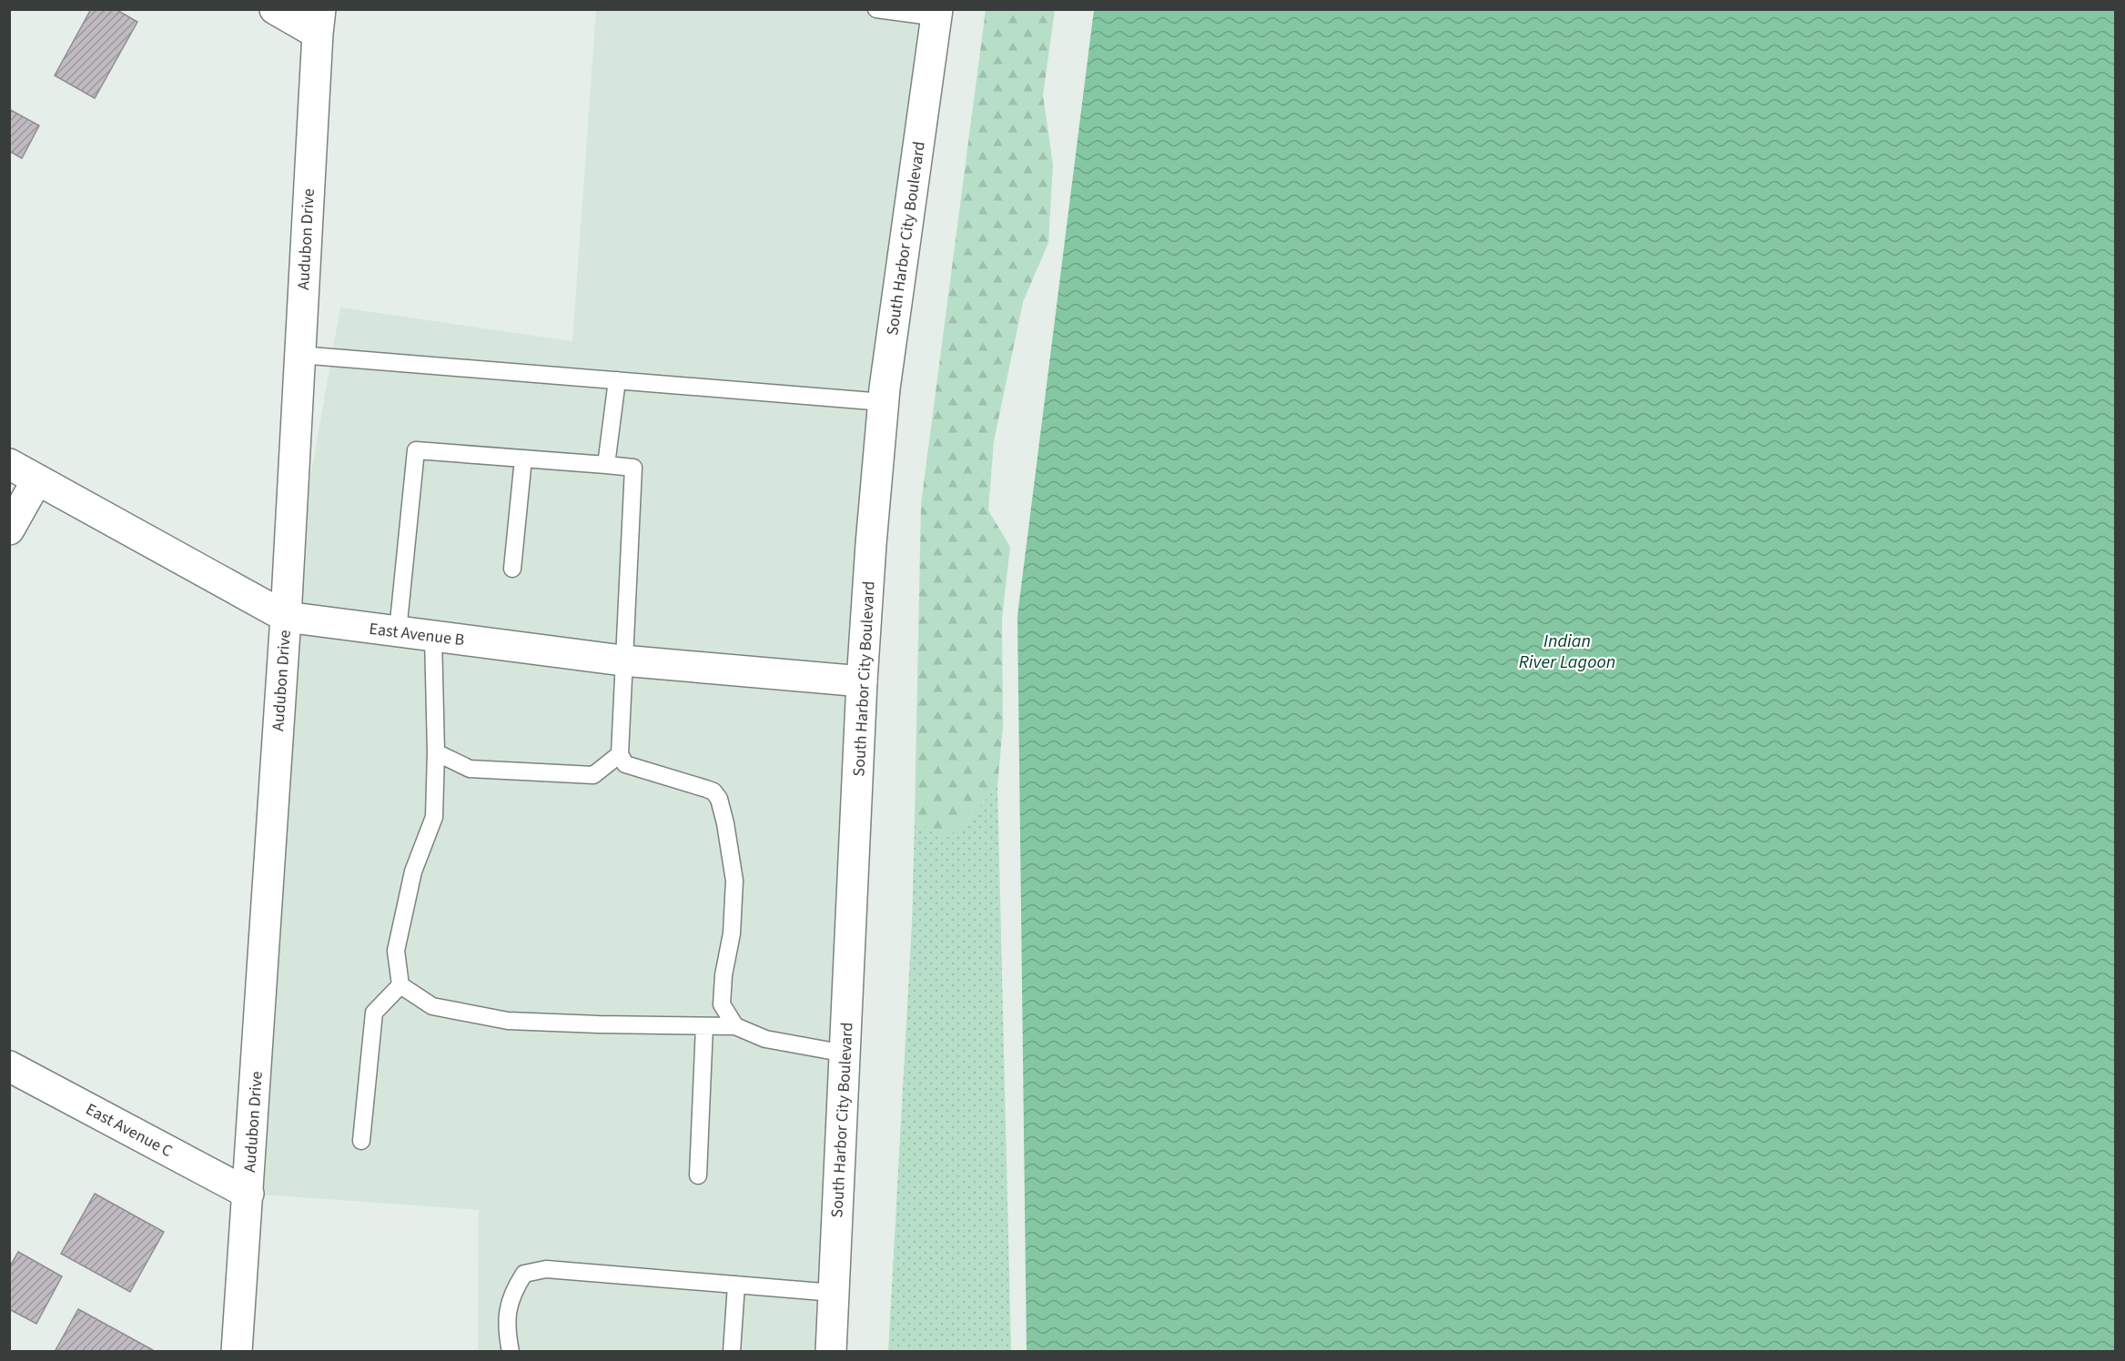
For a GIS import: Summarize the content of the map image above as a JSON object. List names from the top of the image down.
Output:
{
  "streets": {
    "street": [
      "South Harbor City Boulevard",
      "Audubon Drive",
      "East Avenue B",
      "East Avenue C"
    ]
  },
  "crossings": [
    ["South Harbor City Boulevard", "East Avenue B"],
    ["Audubon Drive", "East Avenue B"],
    ["Audubon Drive", "East Avenue C"]
  ],
  "water": ["Indian River Lagoon"]
}
